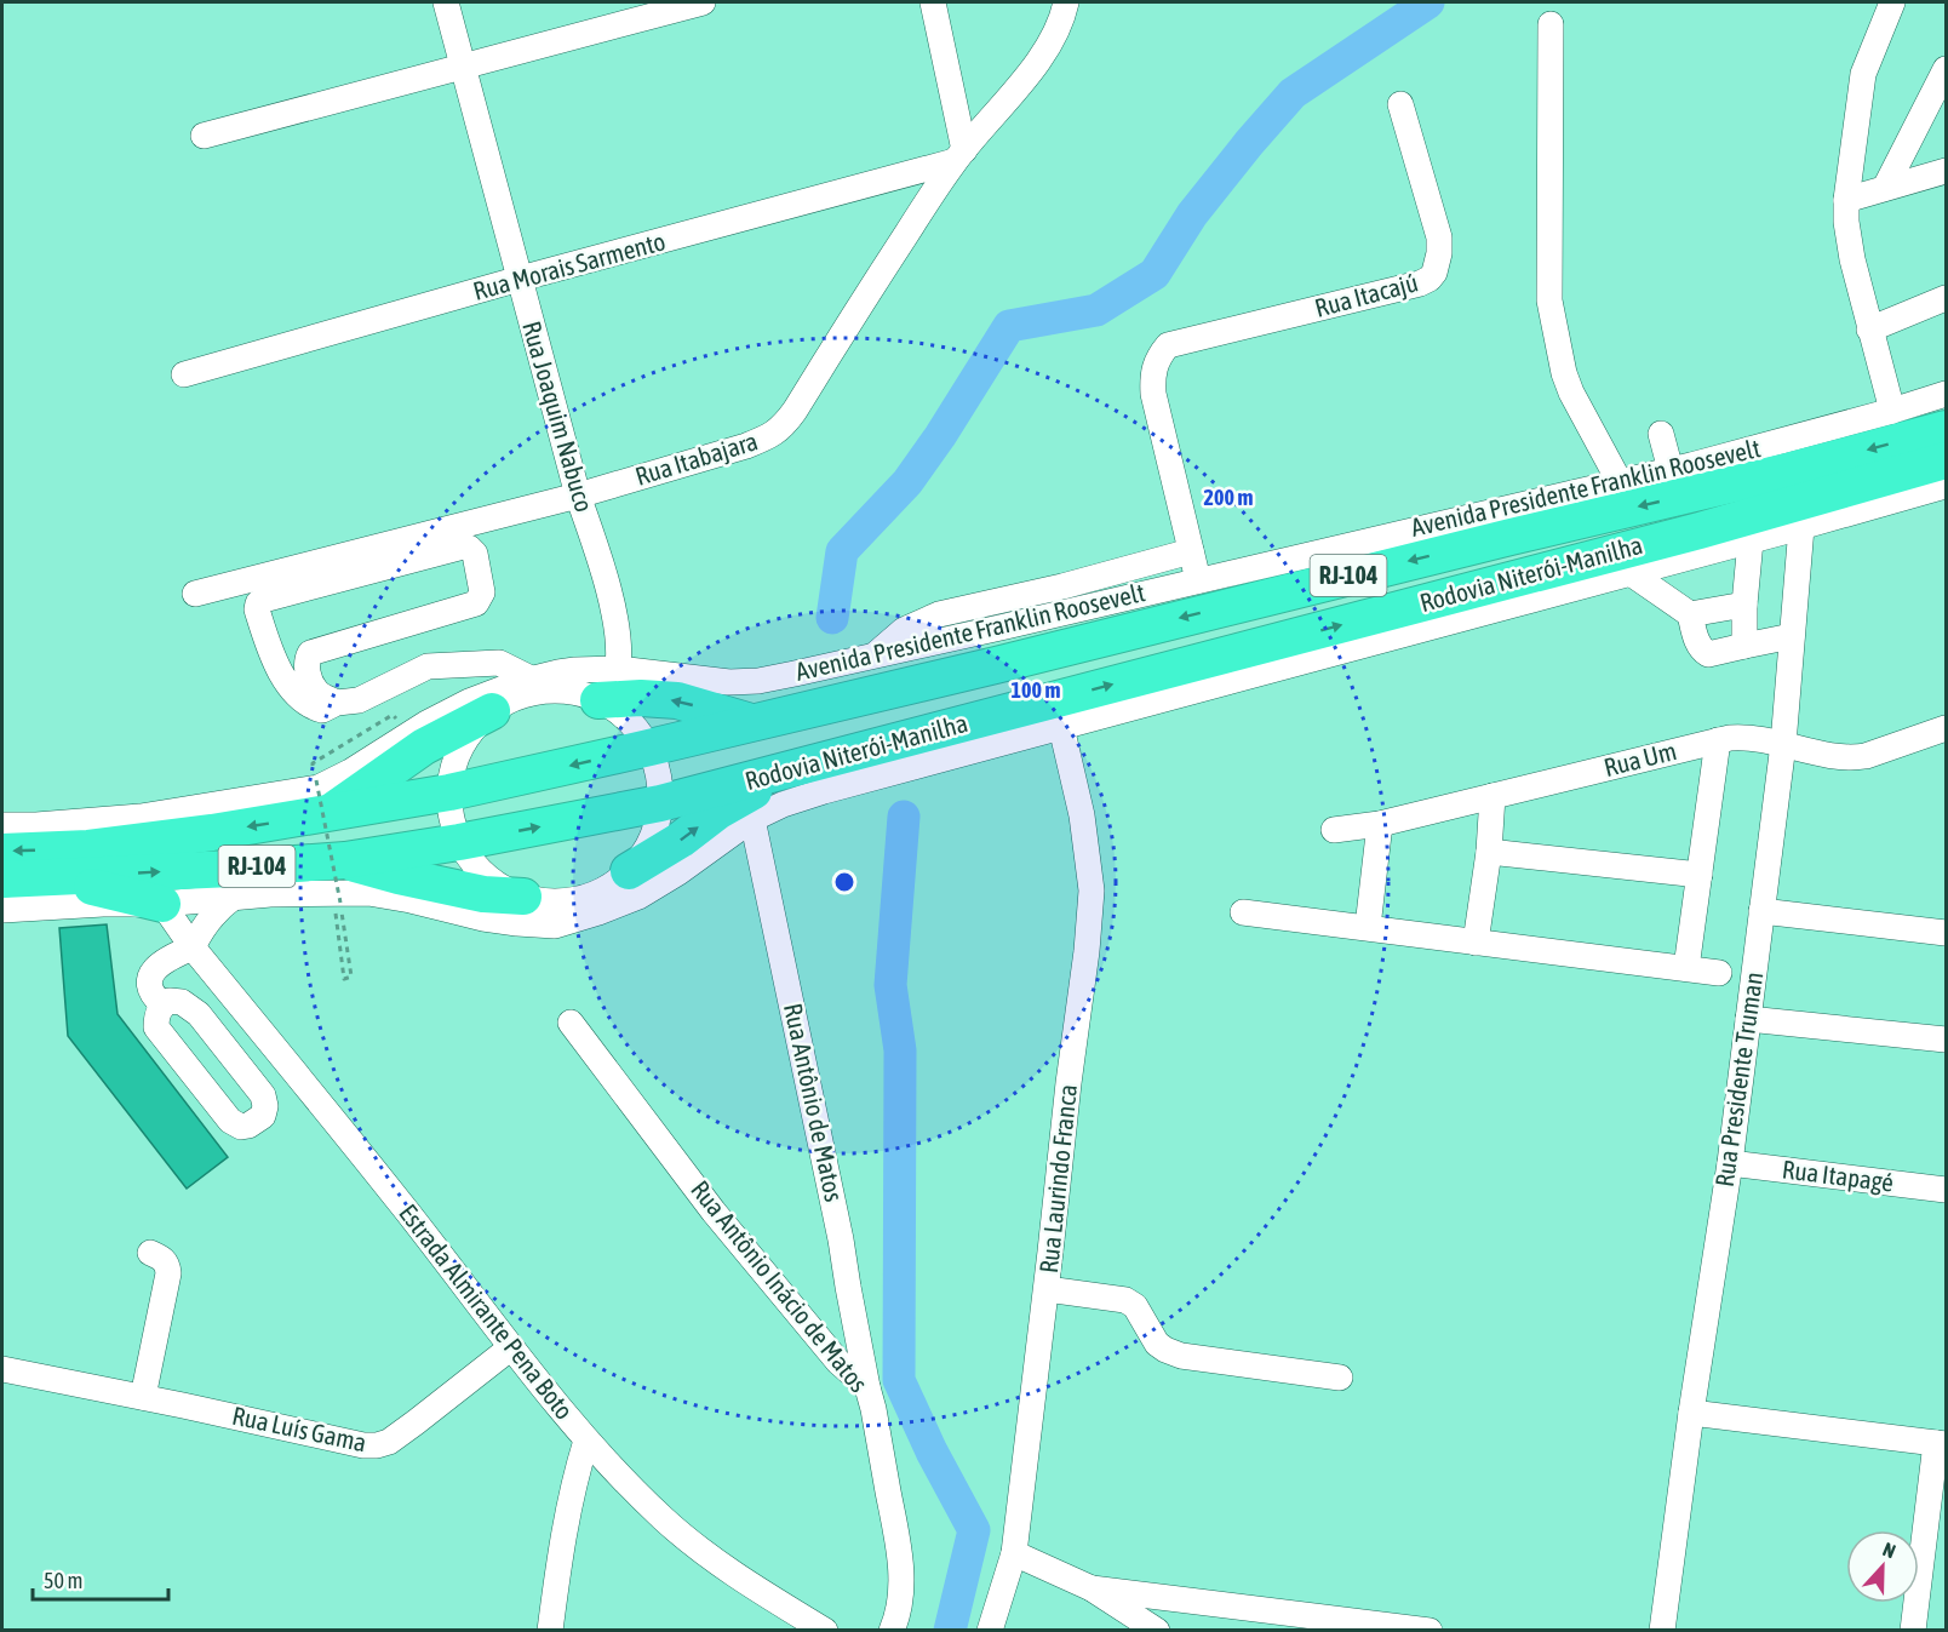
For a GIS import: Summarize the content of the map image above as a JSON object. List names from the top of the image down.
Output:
{
  "streets": {
    "highway": ["Rodovia Niterói-Manilha", "RJ-104"],
    "street": [
      "Rua Morais Sarmento",
      "Rua Itacajú",
      "Rua Joaquim Nabuco",
      "Rua Itabajara",
      "Avenida Presidente Franklin Roosevelt",
      "Rua Um",
      "Rua Presidente Truman",
      "Rua Antônio de Matos",
      "Rua Itapagé",
      "Rua Laurindo Franca",
      "Rua Antônio Inácio de Matos",
      "Estrada Almirante Pena Boto",
      "Rua Luís Gama"
    ]
  },
  "crossings": [
    ["Rua Morais Sarmento", "Rua Joaquim Nabuco"],
    ["Rua Morais Sarmento", "Rua Itabajara"],
    ["Rua Joaquim Nabuco", "Rua Itabajara"],
    ["Rua Joaquim Nabuco", "Avenida Presidente Franklin Roosevelt"],
    ["Rua Um", "Rua Presidente Truman"],
    ["Rua Presidente Truman", "Rua Itapagé"],
    ["Rua Antônio de Matos", "Rua Antônio Inácio de Matos"],
    ["Estrada Almirante Pena Boto", "Rua Luís Gama"]
  ],
  "scale_bar": "50 m",
  "north": "top",
  "rings": ["200 m", "100 m"]
}
